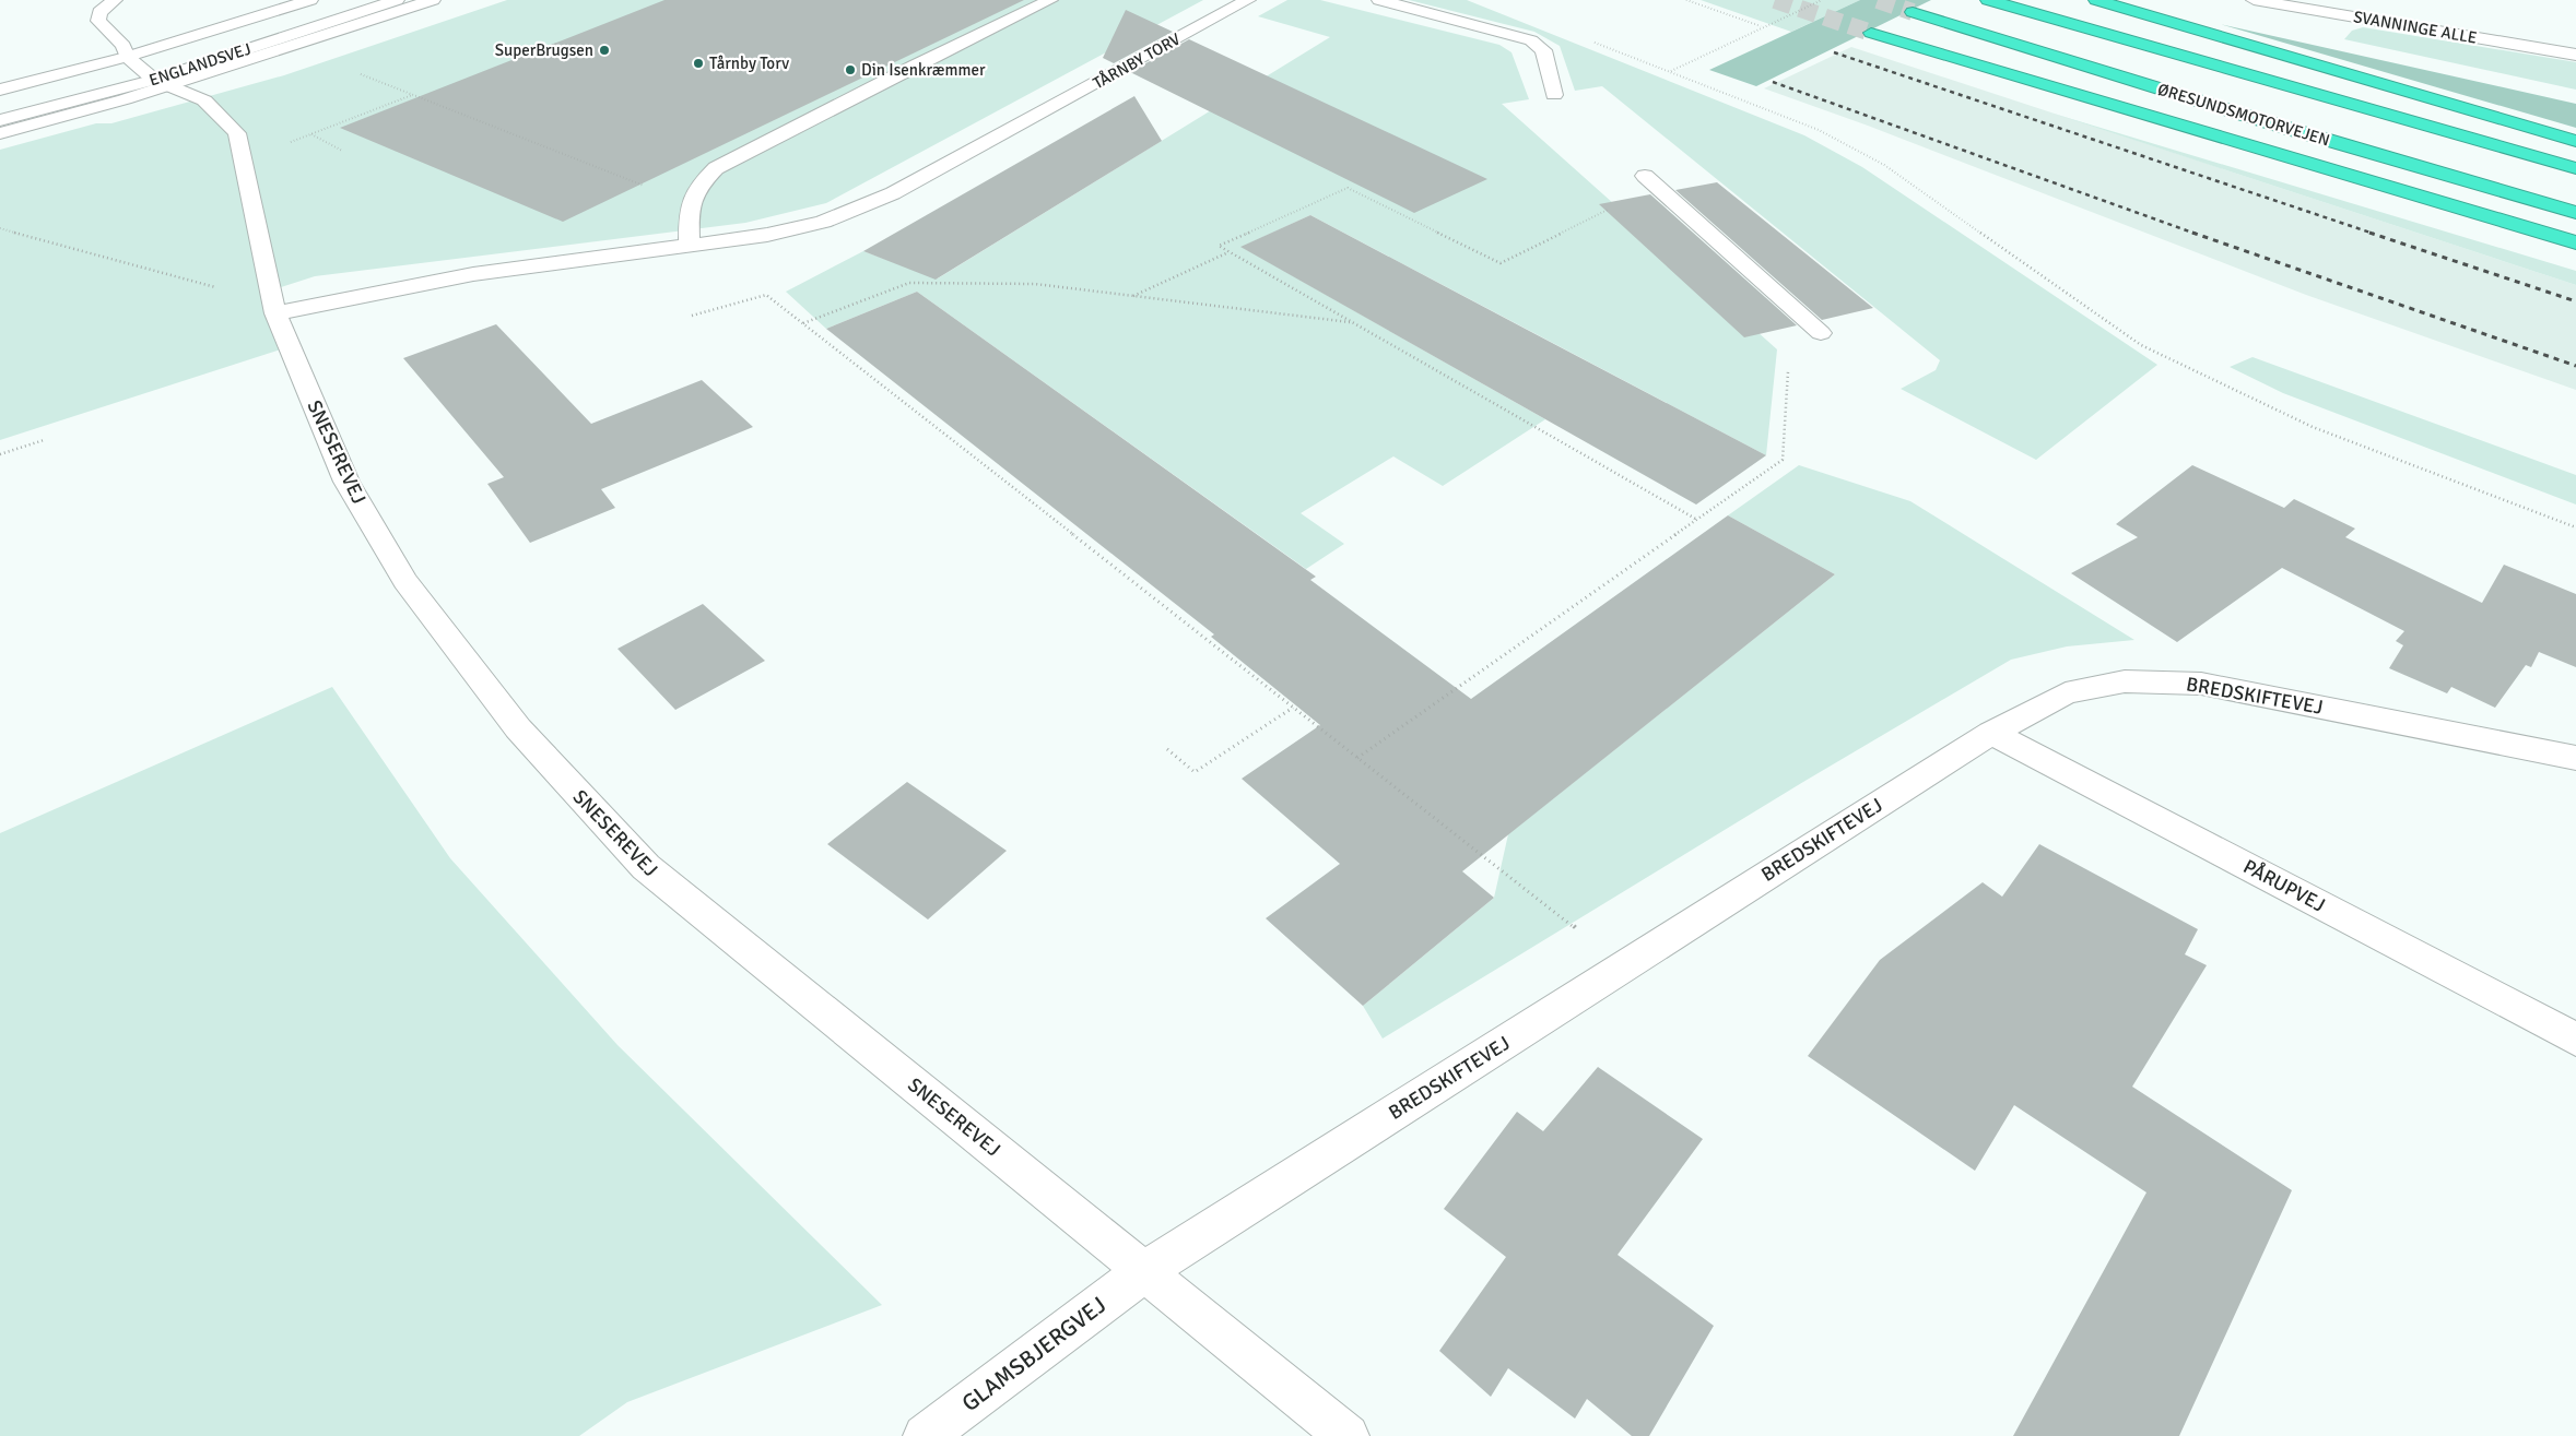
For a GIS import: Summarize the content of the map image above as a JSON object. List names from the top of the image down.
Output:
{
  "streets": {
    "highway": ["ØRESUNDSMOTORVEJEN"],
    "street": [
      "SVANNINGE ALLE",
      "TÅRNBY TORV",
      "ENGLANDSVEJ",
      "SNESEREVEJ",
      "BREDSKIFTEVEJ",
      "PÅRUPVEJ",
      "GLAMSBJERGVEJ"
    ]
  },
  "crossings": [
    ["TÅRNBY TORV", "SNESEREVEJ"],
    ["ENGLANDSVEJ", "SNESEREVEJ"],
    ["SNESEREVEJ", "BREDSKIFTEVEJ"],
    ["SNESEREVEJ", "GLAMSBJERGVEJ"],
    ["BREDSKIFTEVEJ", "PÅRUPVEJ"],
    ["BREDSKIFTEVEJ", "GLAMSBJERGVEJ"]
  ],
  "places": ["SuperBrugsen", "Tårnby Torv", "Din Isenkræmmer"]
}
